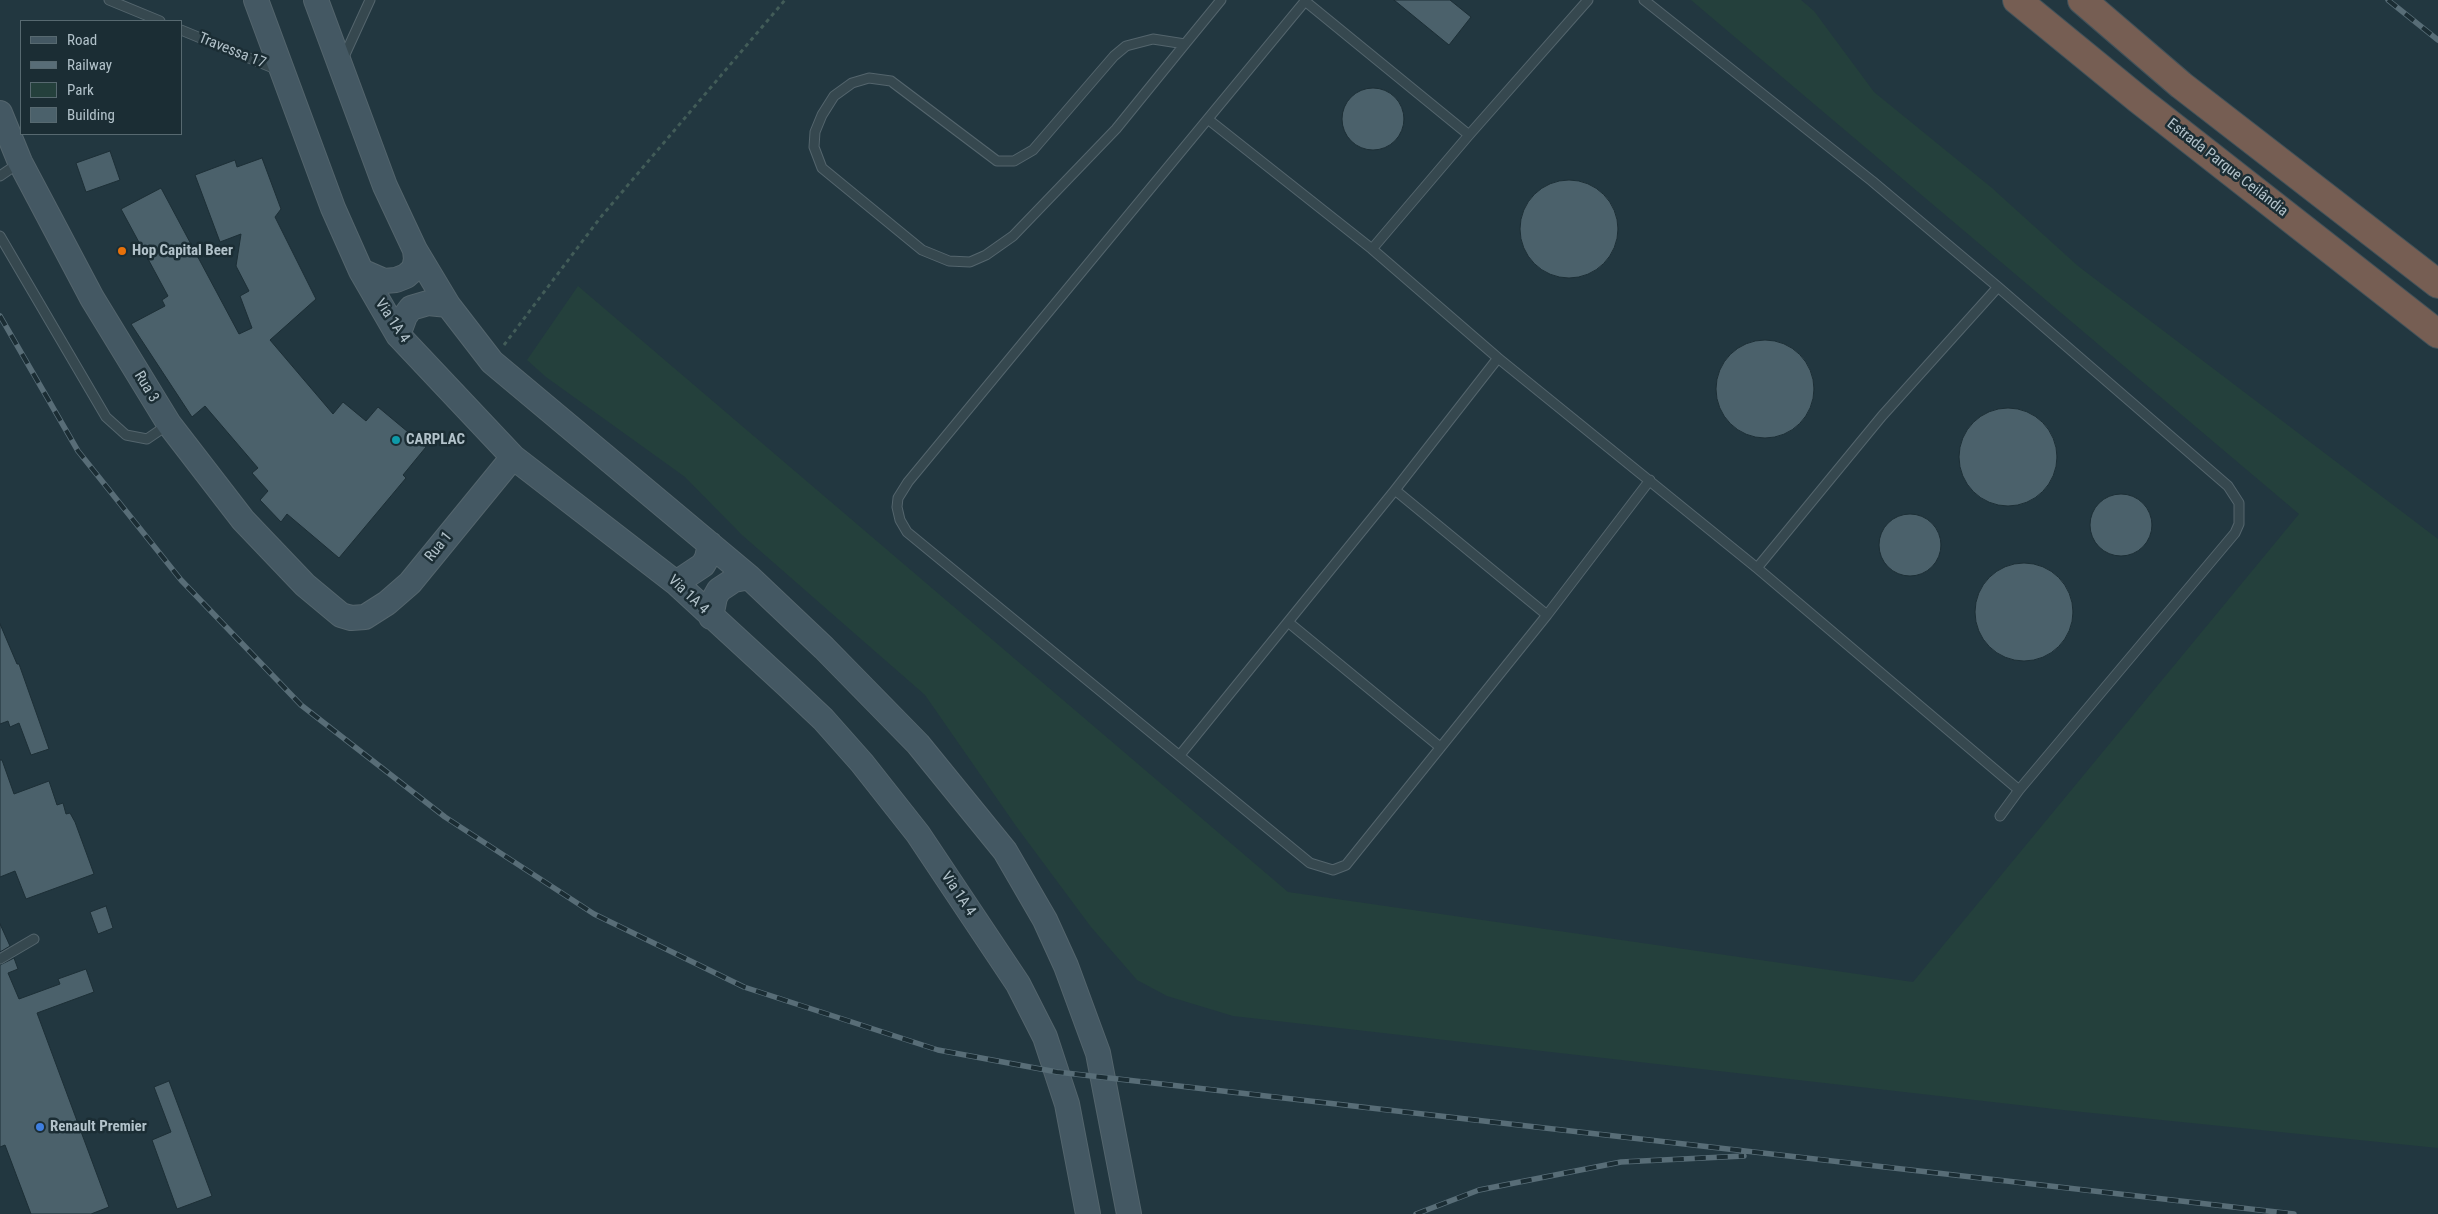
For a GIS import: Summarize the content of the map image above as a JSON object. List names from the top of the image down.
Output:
{
  "streets": {
    "highway": ["Estrada Parque Ceilândia"],
    "main road": ["Via 1A 4", "Rua 3", "Rua 1"],
    "lane": ["Travessa 17"]
  },
  "crossings": [
    ["Travessa 17", "Via 1A 4"],
    ["Via 1A 4", "Rua 1"],
    ["Rua 3", "Rua 1"]
  ],
  "places": ["Hop Capital Beer", "CARPLAC", "Renault Premier"],
  "legend": [
    "Road",
    "Railway",
    "Park",
    "Building"
  ]
}
